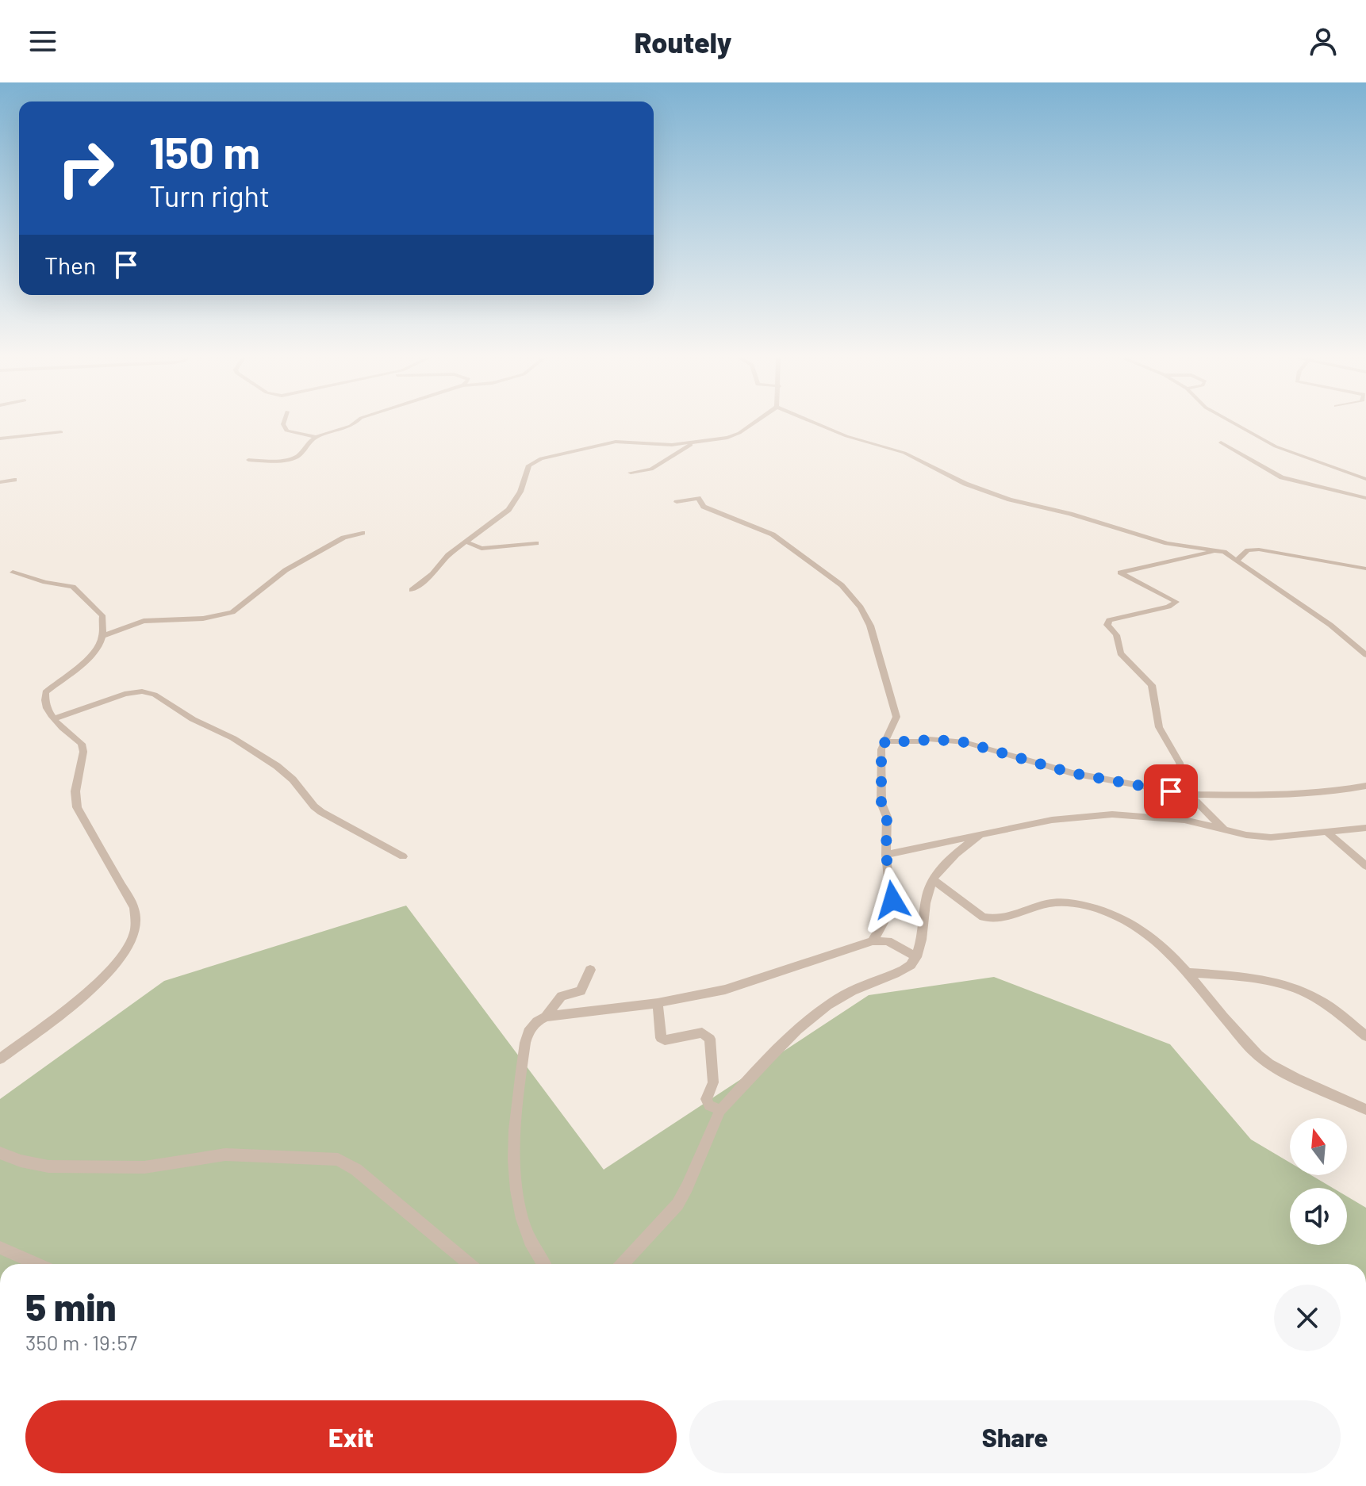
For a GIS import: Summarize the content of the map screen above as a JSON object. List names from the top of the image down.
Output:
{
  "north": "top",
  "page": {
    "header": "Routely",
    "turn": ["150 m", "Turn right"],
    "then": "Then",
    "heading": ["5 min", "350 m · 19:57"],
    "buttons": ["Exit", "Share"]
  }
}
